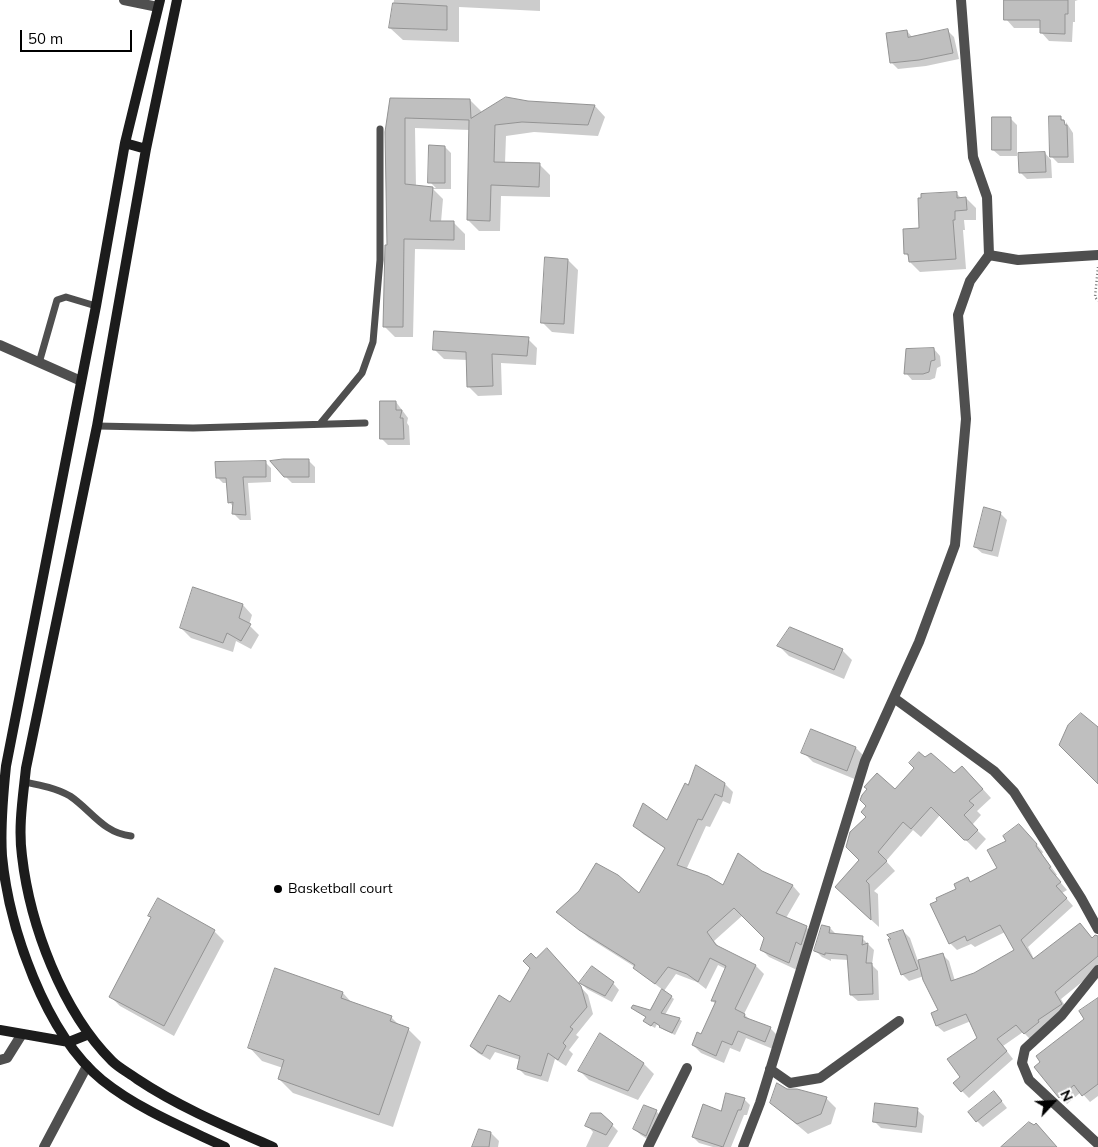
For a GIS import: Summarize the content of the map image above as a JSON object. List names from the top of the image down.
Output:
{
  "places": ["Basketball court"],
  "scale_bar": "50 m",
  "north": "top right"
}
